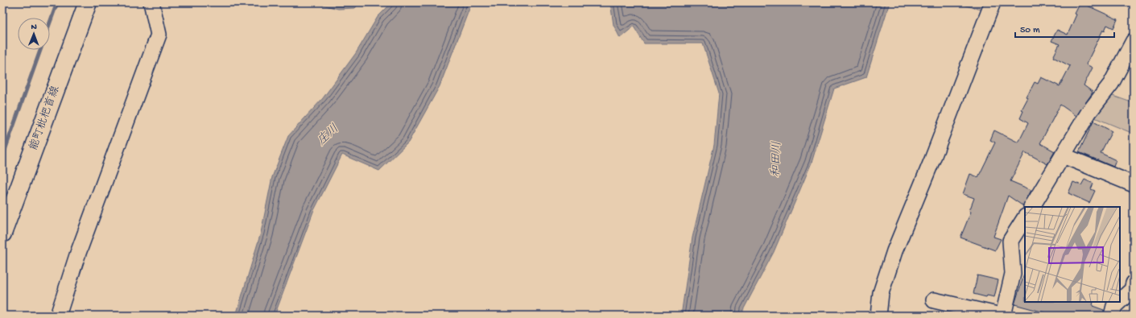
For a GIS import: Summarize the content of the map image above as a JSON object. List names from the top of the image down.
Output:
{
  "streets": {
    "main road": ["能町枇杷首線"]
  },
  "water": ["庄川", "和田川"],
  "scale_bar": "50 m",
  "north": "top"
}
